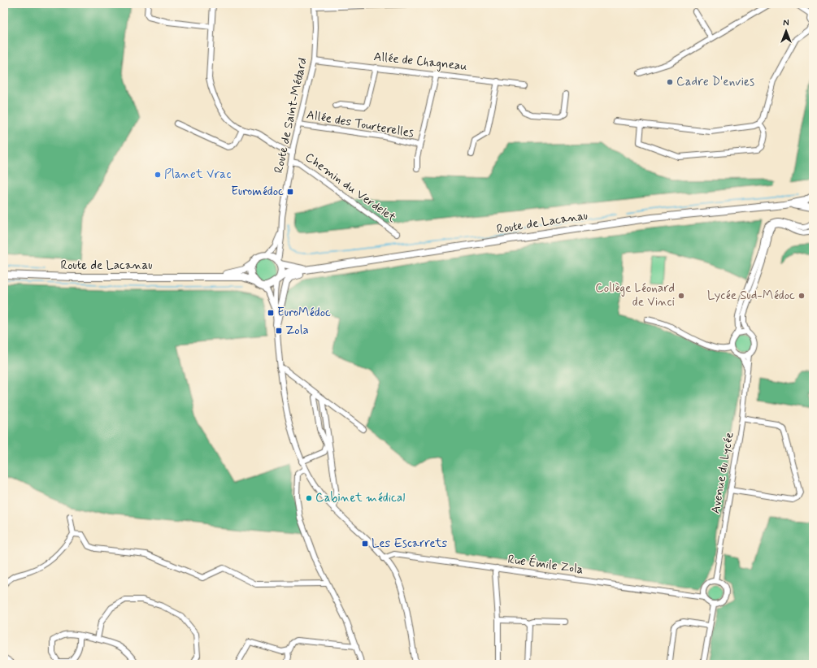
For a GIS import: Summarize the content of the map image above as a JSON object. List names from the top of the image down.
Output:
{
  "streets": {
    "main road": ["Route de Lacanau"],
    "street": [
      "Allée de Chagneau",
      "Route de Saint-Médard",
      "Allée des Tourterelles",
      "Chemin du Verdelet",
      "Avenue du Lycée",
      "Rue Émile Zola"
    ]
  },
  "crossings": [
    ["Allée de Chagneau", "Route de Saint-Médard"],
    ["Route de Saint-Médard", "Allée des Tourterelles"],
    ["Route de Saint-Médard", "Chemin du Verdelet"],
    ["Route de Saint-Médard", "Route de Lacanau"],
    ["Avenue du Lycée", "Rue Émile Zola"]
  ],
  "places": {
    "other": [
      "Cadre D'envies",
      "Planet Vrac",
      "Collège Léonard de Vinci",
      "Lycée Sud-Médoc",
      "Cabinet médical"
    ],
    "transit": [
      "Euromédoc",
      "EuroMédoc",
      "Zola",
      "Les Escarrets"
    ]
  },
  "north": "top"
}
